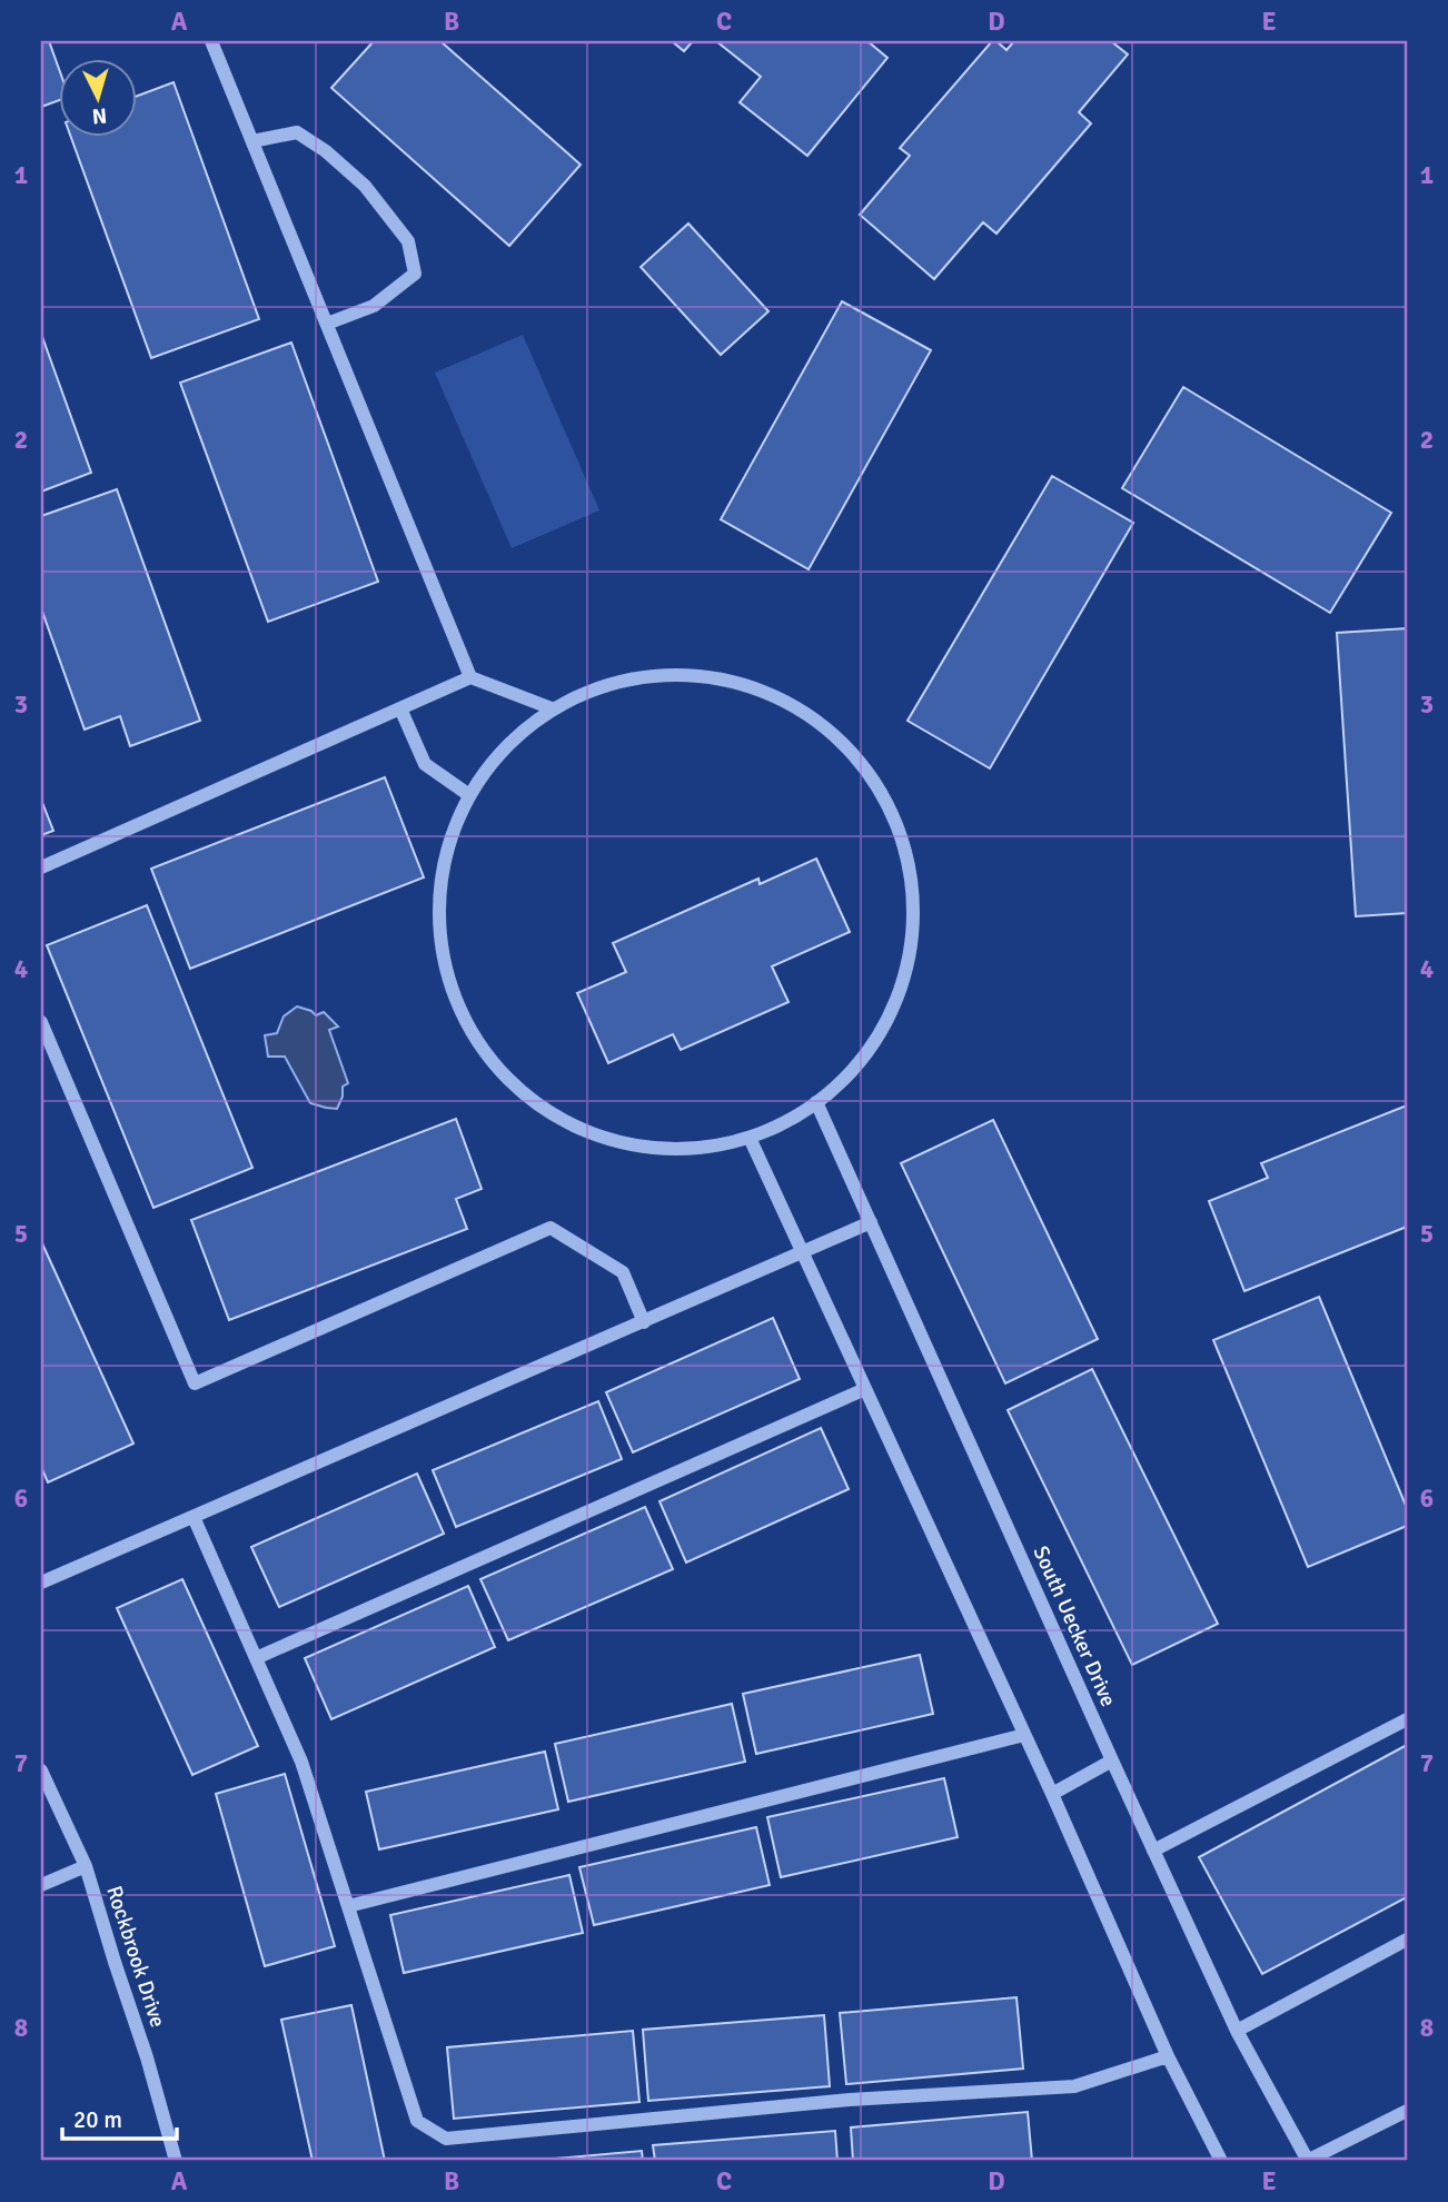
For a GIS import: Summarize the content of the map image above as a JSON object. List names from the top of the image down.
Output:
{
  "streets": {
    "street": ["South Uecker Drive", "Rockbrook Drive"]
  },
  "scale_bar": "20 m",
  "north": "bottom",
  "grid": {
    "columns": [
      "A",
      "B",
      "C",
      "D",
      "E"
    ],
    "rows": [
      "1",
      "2",
      "3",
      "4",
      "5",
      "6",
      "7",
      "8"
    ]
  }
}
